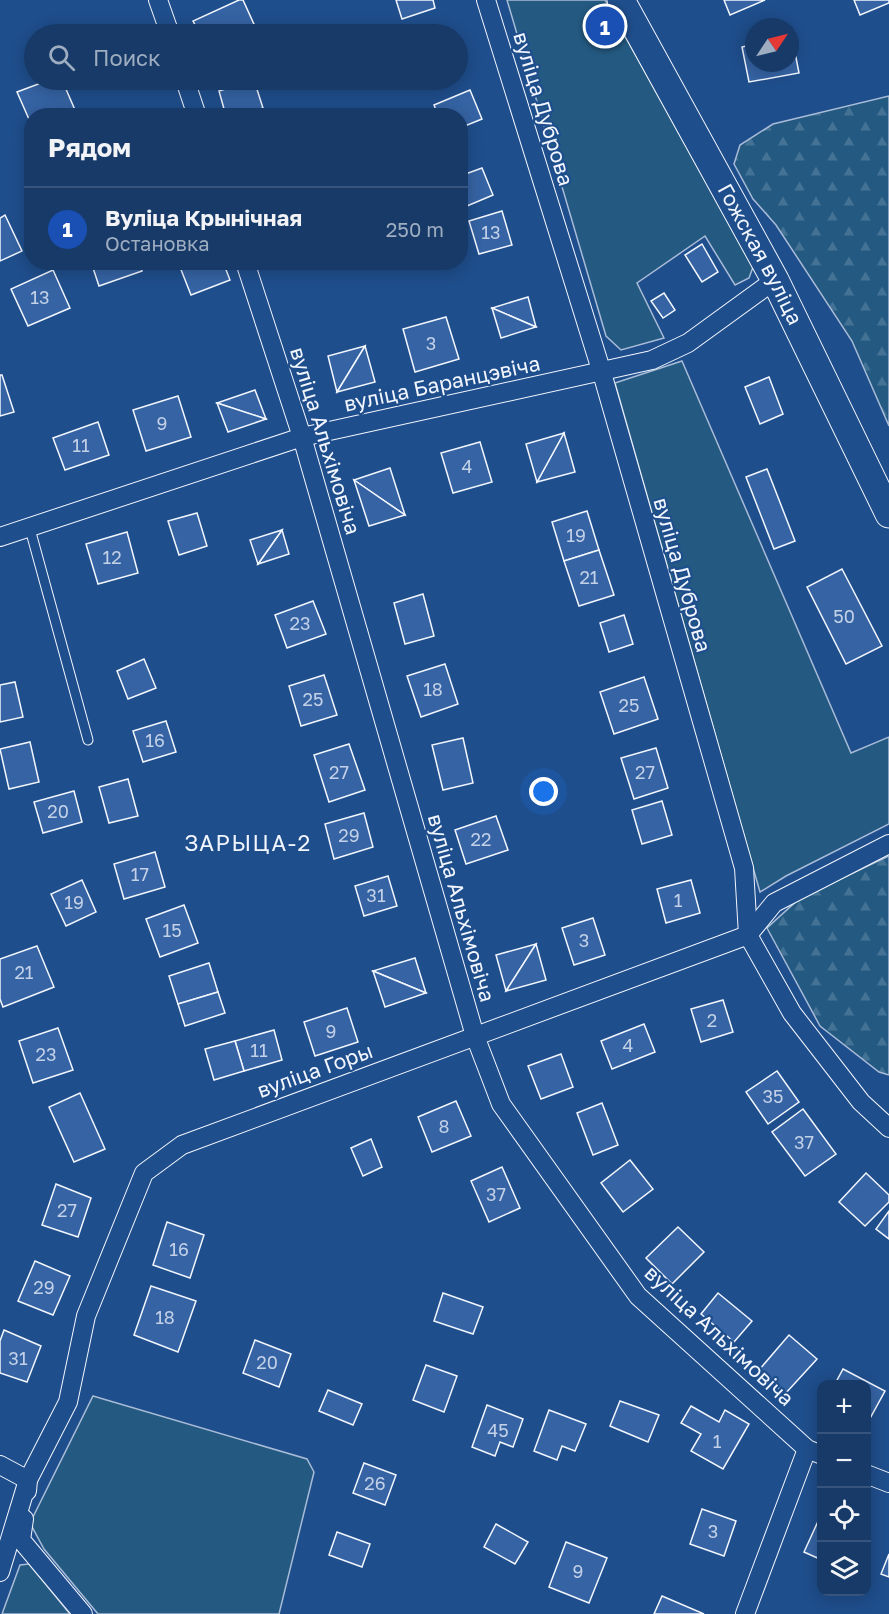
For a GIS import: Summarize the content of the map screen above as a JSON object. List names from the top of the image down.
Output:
{
  "streets": {
    "street": [
      "вуліца Дуброва",
      "Гожская вуліца",
      "вуліца Баранцэвіча",
      "вуліца Альхімовіча",
      "вуліца Горы"
    ]
  },
  "crossings": [
    ["вуліца Дуброва", "вуліца Баранцэвіча"],
    ["вуліца Дуброва", "вуліца Горы"],
    ["Гожская вуліца", "вуліца Баранцэвіча"],
    ["вуліца Баранцэвіча", "вуліца Альхімовіча"],
    ["вуліца Альхімовіча", "вуліца Горы"]
  ],
  "districts": ["ЗАРЫЦА-2"],
  "house_numbers": [
    "13",
    "13",
    "3",
    "9",
    "11",
    "4",
    "19",
    "12",
    "21",
    "50",
    "23",
    "18",
    "25",
    "25",
    "16",
    "27",
    "27",
    "20",
    "29",
    "22",
    "17",
    "31",
    "1",
    "19",
    "15",
    "3",
    "21",
    "2",
    "9",
    "4",
    "11",
    "23",
    "35",
    "8",
    "37",
    "37",
    "27",
    "16",
    "29",
    "18",
    "31",
    "20",
    "45",
    "1",
    "26",
    "3",
    "9"
  ],
  "north": "top right",
  "page": {
    "pins": "1",
    "search": "Поиск",
    "heading": "Рядом",
    "list": [
      {
        "mark": "1",
        "name": "Вуліца Крынічная",
        "note": "Остановка",
        "value": "250 m"
      }
    ],
    "map_buttons": ["+", "−"]
  }
}
